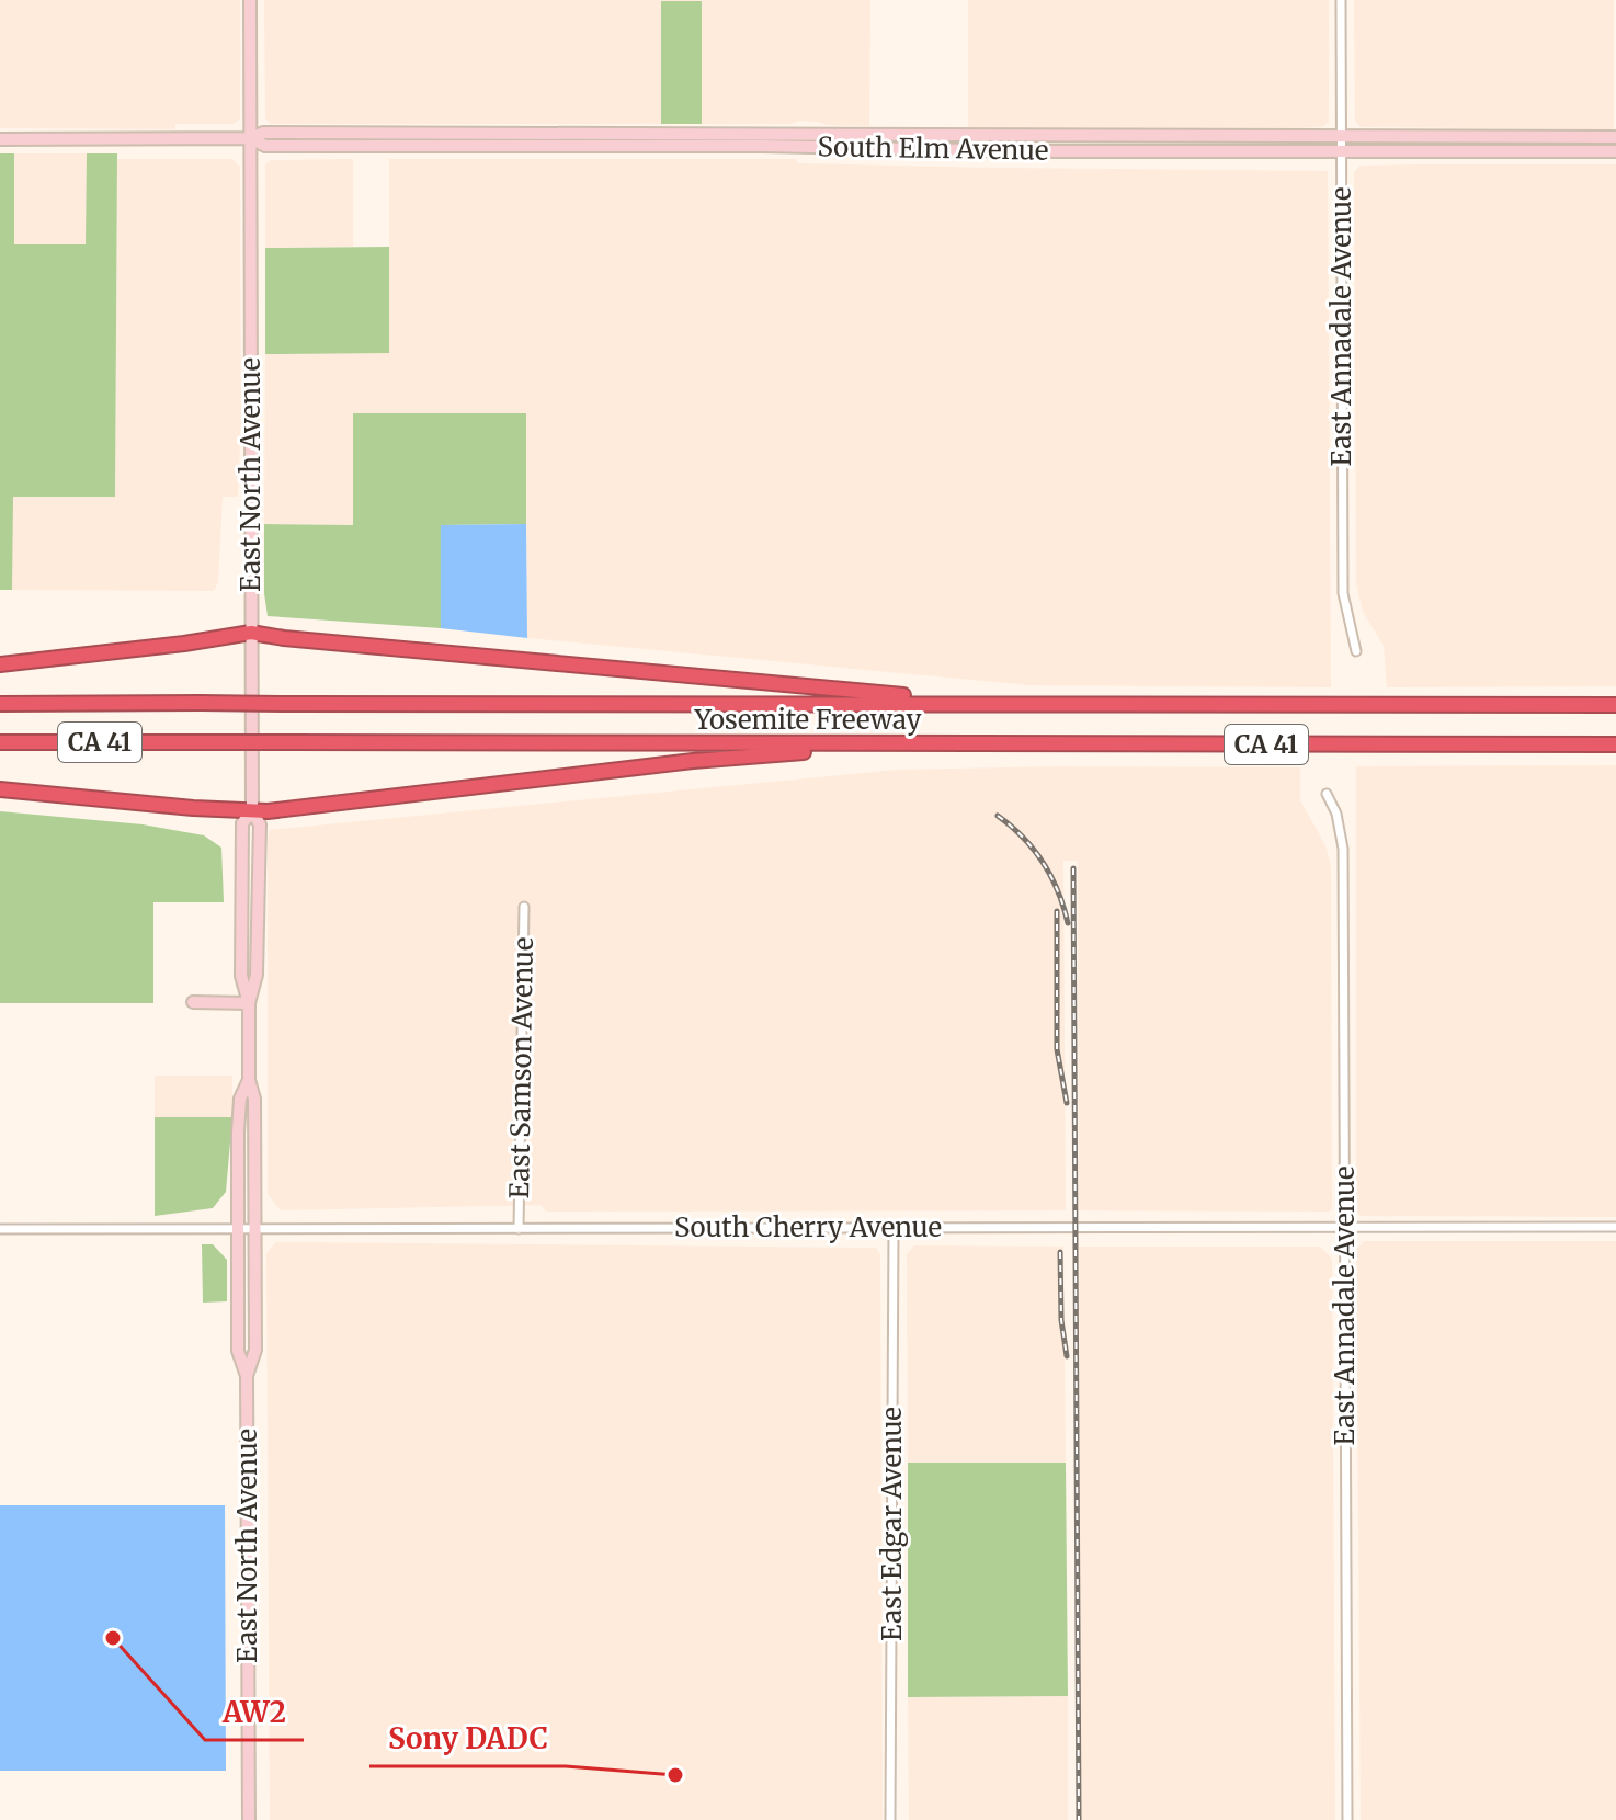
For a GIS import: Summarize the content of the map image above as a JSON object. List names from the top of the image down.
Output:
{
  "streets": {
    "highway": ["Yosemite Freeway", "CA 41"],
    "main road": ["South Elm Avenue", "East North Avenue"],
    "street": [
      "East Annadale Avenue",
      "East Samson Avenue",
      "South Cherry Avenue",
      "East Edgar Avenue"
    ]
  },
  "crossings": [
    ["South Elm Avenue", "East Annadale Avenue"],
    ["South Elm Avenue", "East North Avenue"],
    ["East Annadale Avenue", "South Cherry Avenue"],
    ["East North Avenue", "South Cherry Avenue"],
    ["East Samson Avenue", "South Cherry Avenue"],
    ["South Cherry Avenue", "East Edgar Avenue"]
  ],
  "places": ["AW2", "Sony DADC"]
}
